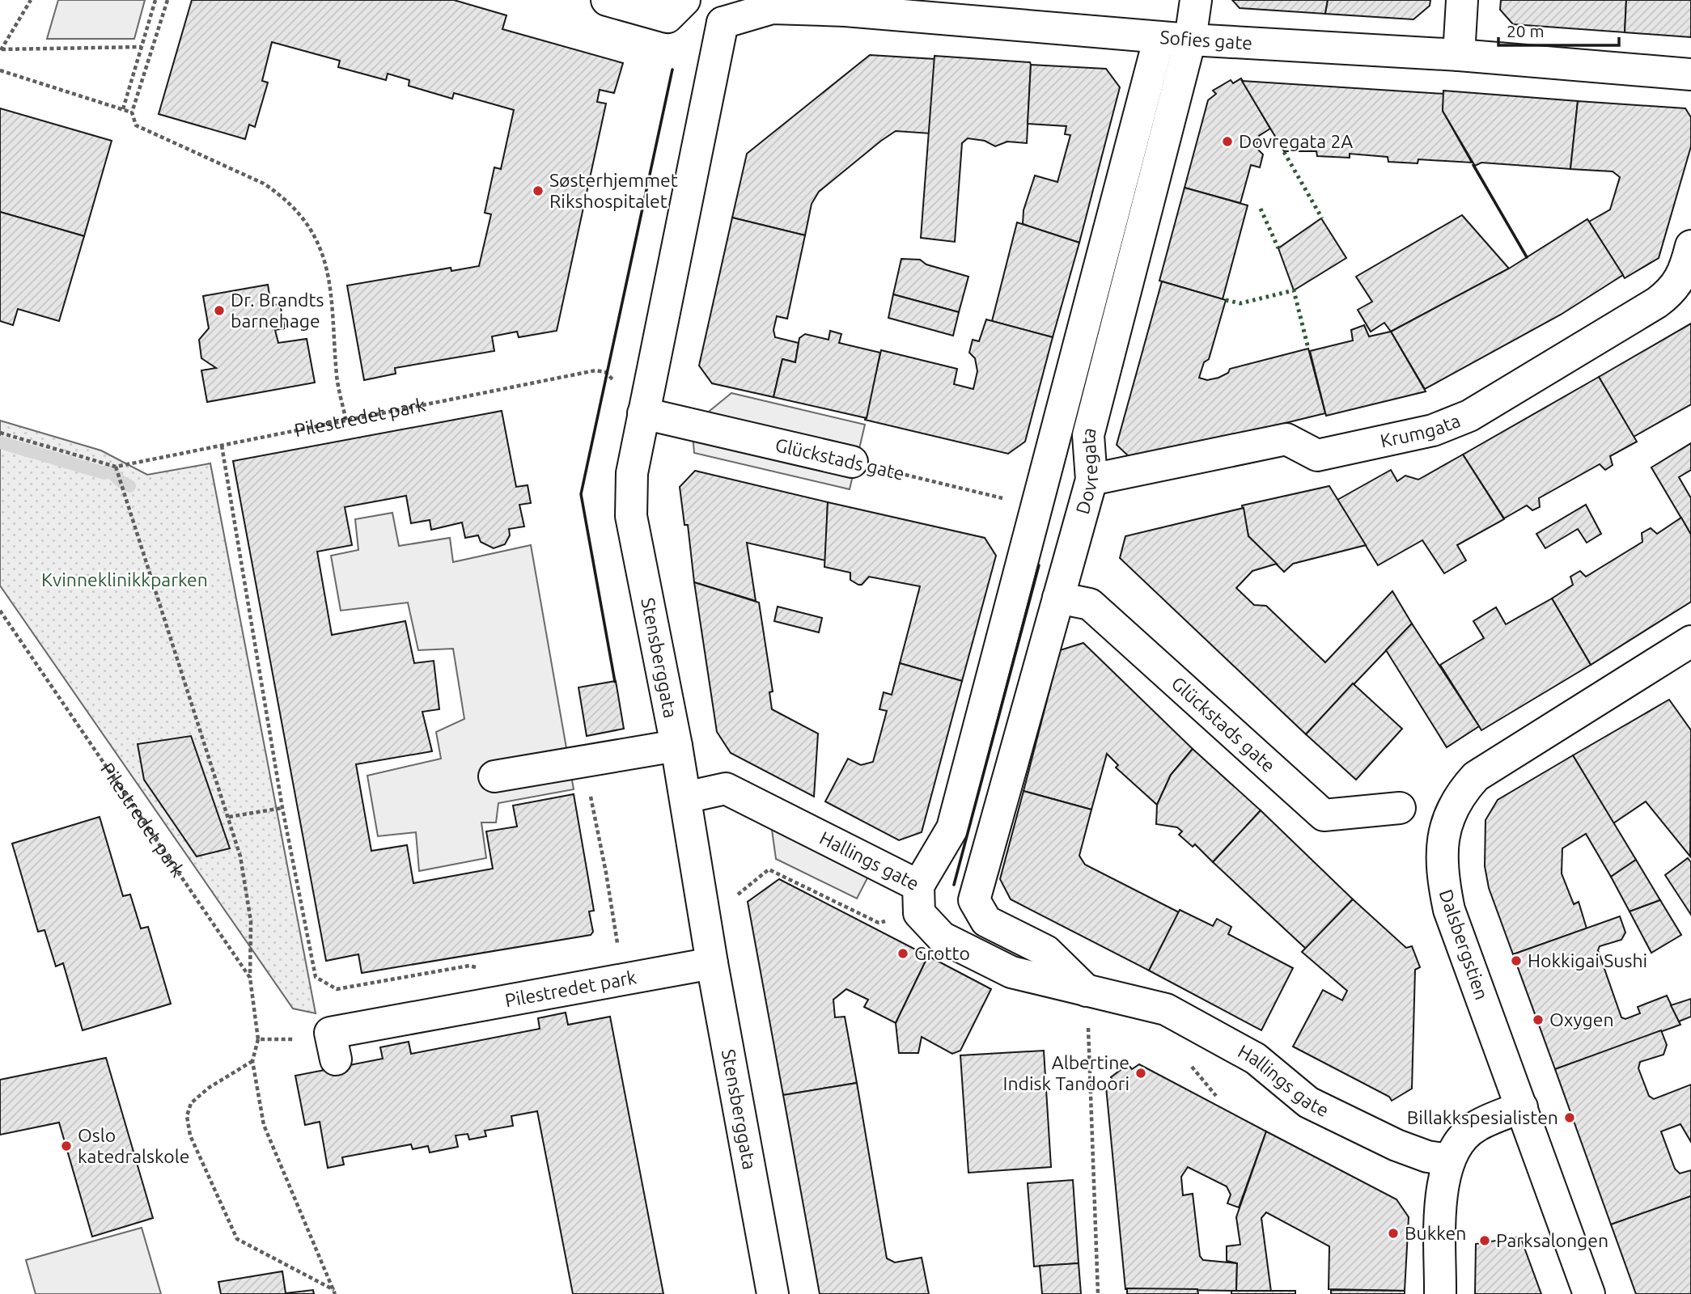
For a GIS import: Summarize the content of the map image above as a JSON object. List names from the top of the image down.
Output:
{
  "streets": {
    "street": [
      "Sofies gate",
      "Pilestredet park",
      "Krumgata",
      "Glückstads gate",
      "Dovregata",
      "Stensberggata",
      "Hallings gate",
      "Dalsbergstien"
    ]
  },
  "crossings": [
    ["Sofies gate", "Dovregata"],
    ["Sofies gate", "Stensberggata"],
    ["Pilestredet park", "Stensberggata"],
    ["Krumgata", "Dovregata"],
    ["Glückstads gate", "Dovregata"],
    ["Glückstads gate", "Stensberggata"],
    ["Dovregata", "Hallings gate"],
    ["Stensberggata", "Hallings gate"]
  ],
  "parks": ["Kvinneklinikkparken"],
  "places": [
    "Dovregata 2A",
    "Søsterhjemmet Rikshospitalet",
    "Dr. Brandts barnehage",
    "Grotto",
    "Hokkigai Sushi",
    "Oxygen",
    "Albertine Indisk Tandoori",
    "Billakkspesialisten",
    "Oslo katedralskole",
    "Bukken",
    "Parksalongen"
  ],
  "scale_bar": "20 m"
}
